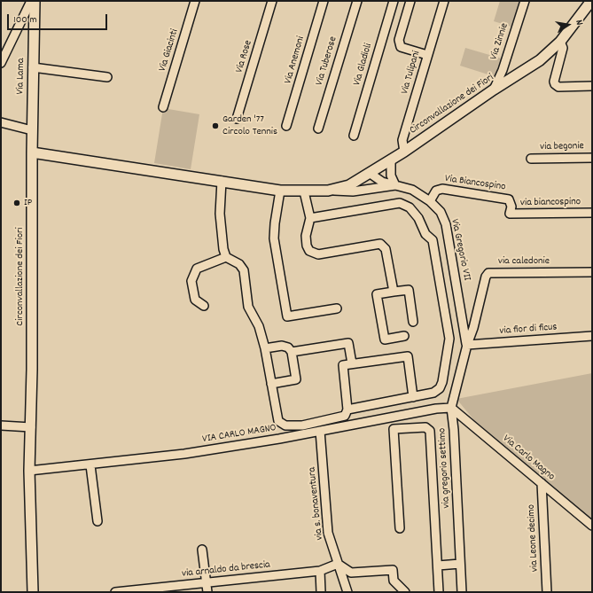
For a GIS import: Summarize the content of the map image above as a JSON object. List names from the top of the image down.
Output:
{
  "streets": {
    "street": [
      "Via Zinnie",
      "Via Giacinti",
      "Via Rose",
      "Via Anemoni",
      "Via Tuberose",
      "Via Gladioli",
      "Via Tulipani",
      "Via Lama",
      "Circonvallazione dei Fiori",
      "via begonie",
      "Via Biancospino",
      "via biancospino",
      "Via Gregorio VII",
      "via caledonie",
      "via fior di ficus",
      "VIA CARLO MAGNO",
      "Via Carlo Magno",
      "via gregorio settimo",
      "via s. bonaventura",
      "via Leone decimo",
      "via arnaldo da brescia"
    ]
  },
  "crossings": [
    ["Via Zinnie", "Circonvallazione dei Fiori"],
    ["Via Tulipani", "Circonvallazione dei Fiori"],
    ["Via Lama", "Circonvallazione dei Fiori"],
    ["Circonvallazione dei Fiori", "Via Gregorio VII"],
    ["Circonvallazione dei Fiori", "VIA CARLO MAGNO"],
    ["Via Biancospino", "via biancospino"],
    ["Via Biancospino", "Via Gregorio VII"],
    ["Via Gregorio VII", "via caledonie"],
    ["Via Gregorio VII", "via fior di ficus"],
    ["Via Gregorio VII", "via gregorio settimo"],
    ["via caledonie", "via fior di ficus"],
    ["via caledonie", "via gregorio settimo"],
    ["via fior di ficus", "via gregorio settimo"],
    ["VIA CARLO MAGNO", "Via Carlo Magno"],
    ["VIA CARLO MAGNO", "via gregorio settimo"],
    ["VIA CARLO MAGNO", "via s. bonaventura"],
    ["Via Carlo Magno", "via gregorio settimo"],
    ["Via Carlo Magno", "via Leone decimo"],
    ["via s. bonaventura", "via arnaldo da brescia"]
  ],
  "places": ["Garden '77 Circolo Tennis", "IP"],
  "scale_bar": "100 m",
  "north": "right"
}
